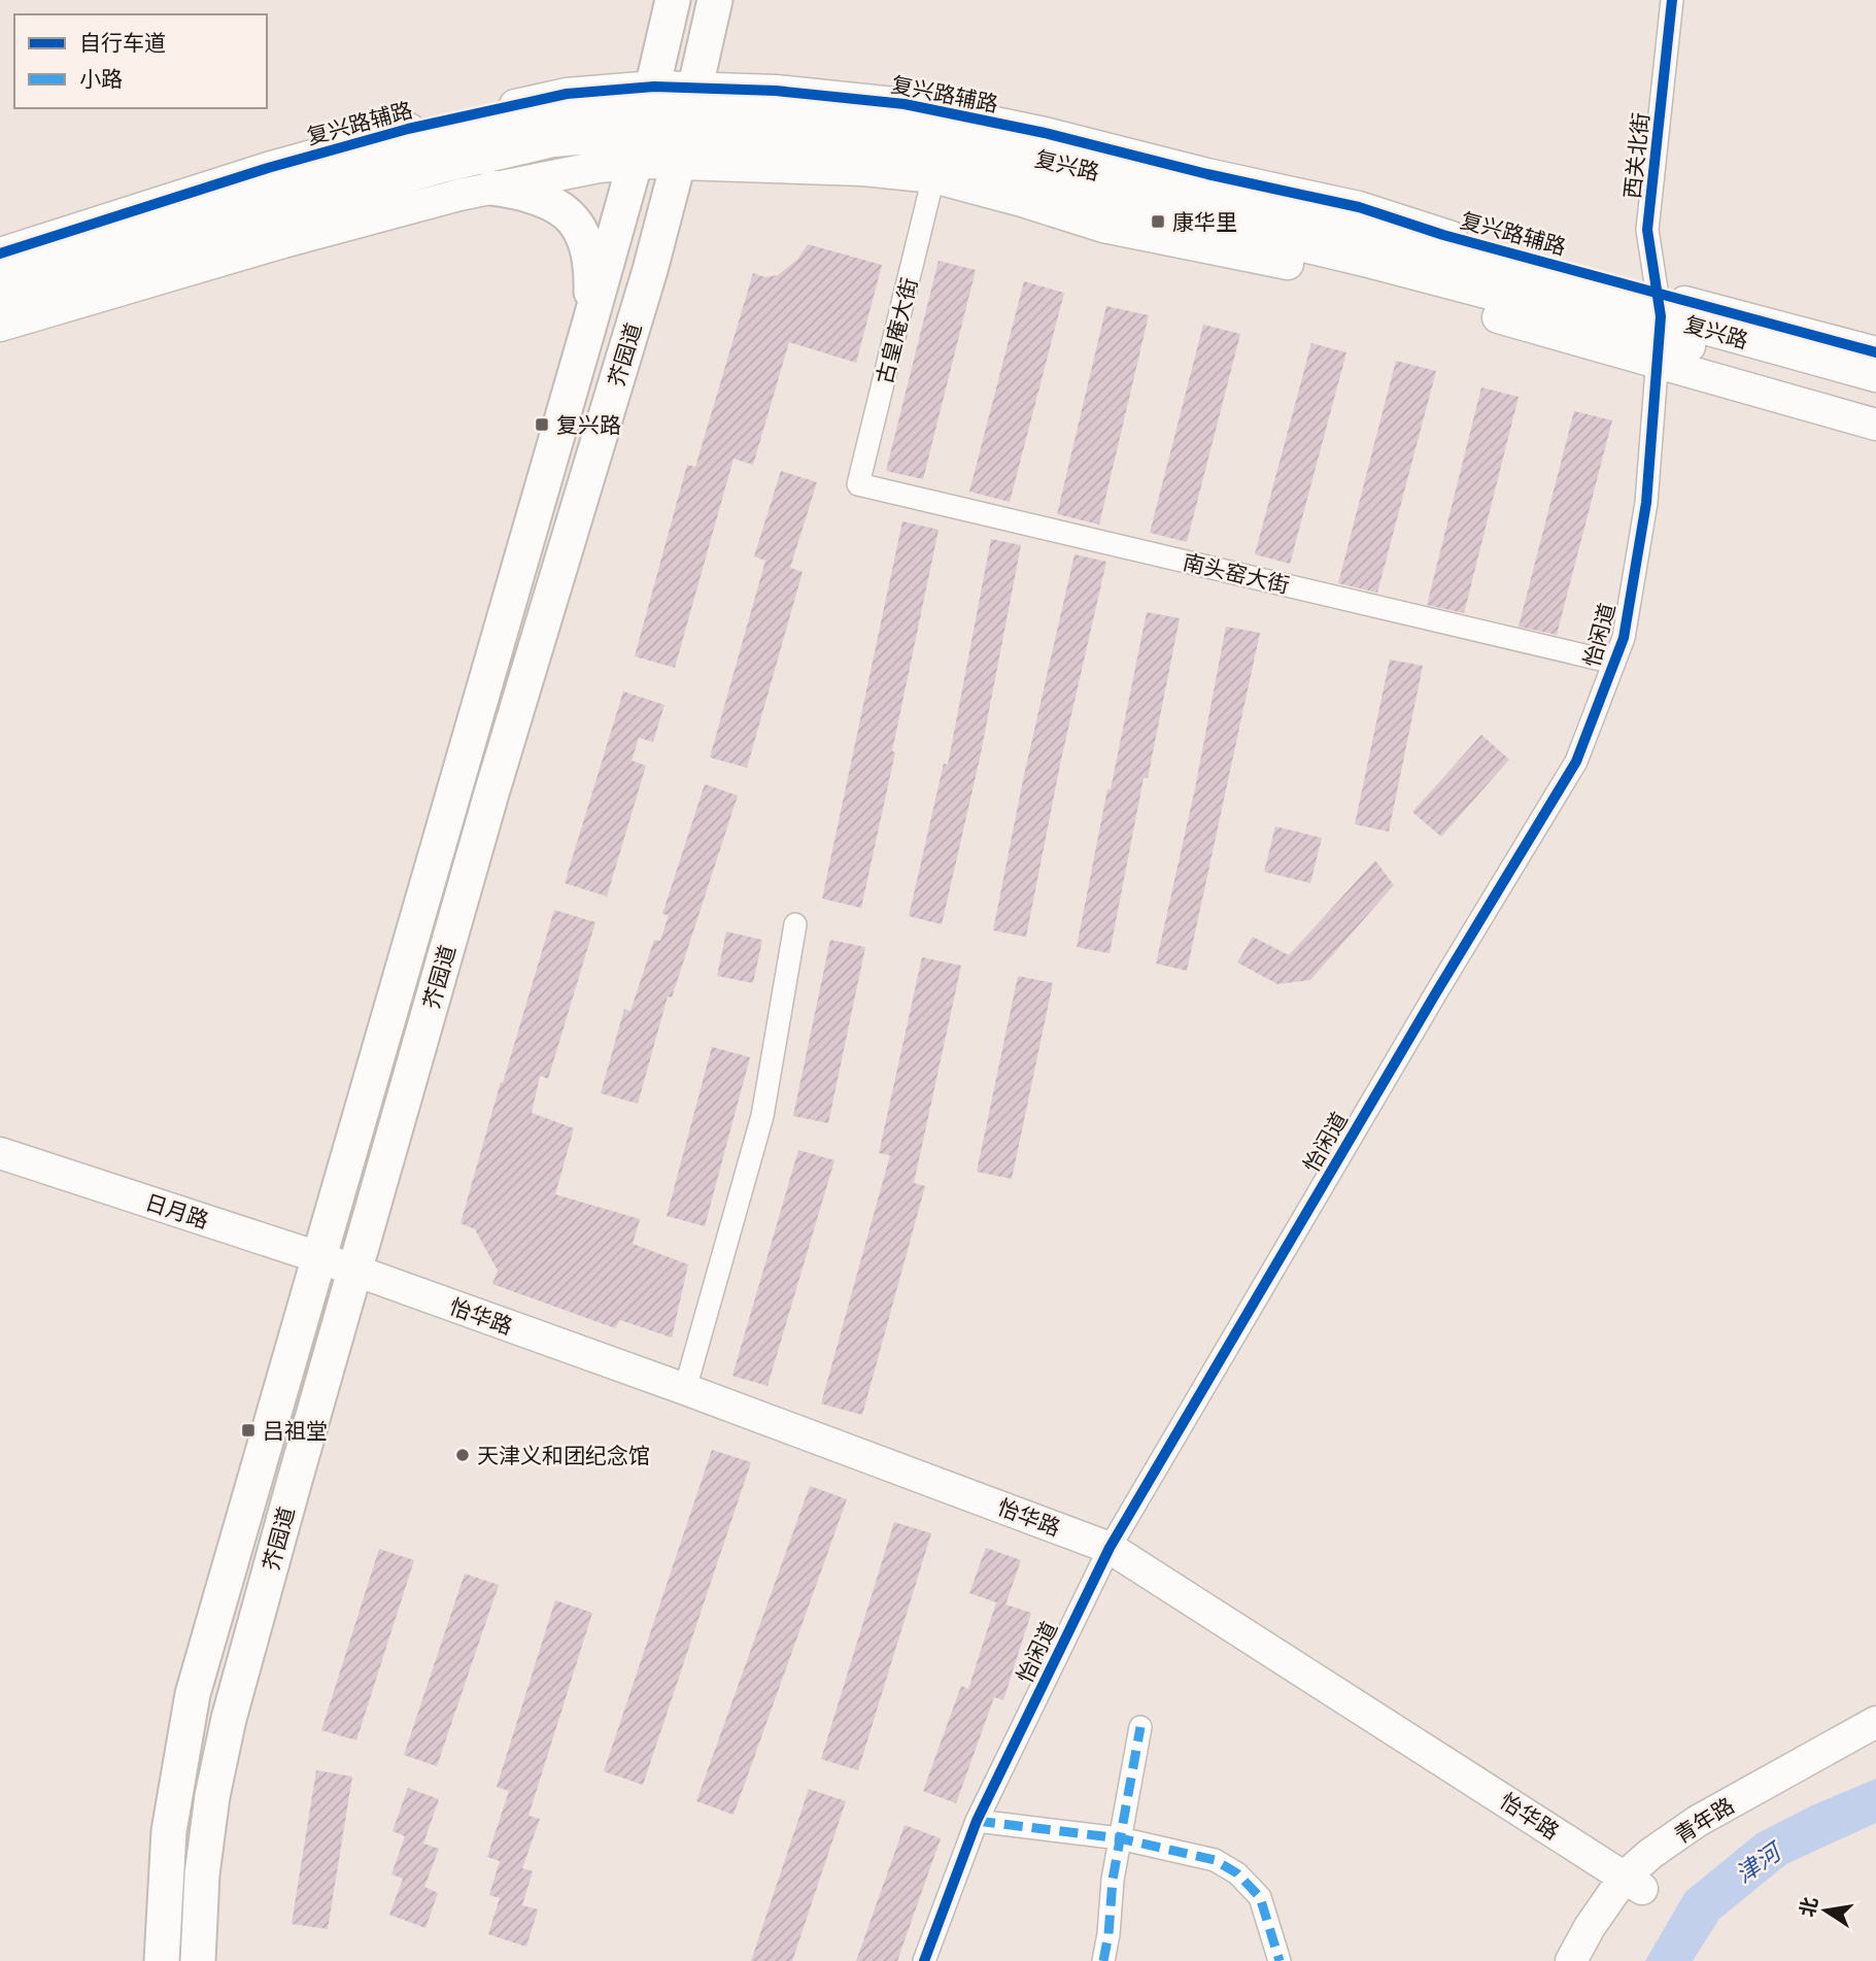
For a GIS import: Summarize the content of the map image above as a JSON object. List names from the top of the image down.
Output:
{
  "streets": {
    "main road": ["芥园道"],
    "street": [
      "复兴路辅路",
      "西关北街",
      "复兴路",
      "古皇庵大街",
      "南头窑大街",
      "怡闲道",
      "日月路",
      "怡华路",
      "青年路"
    ]
  },
  "crossings": [
    ["复兴路辅路", "西关北街"],
    ["复兴路辅路", "复兴路"],
    ["复兴路辅路", "古皇庵大街"],
    ["复兴路辅路", "芥园道"],
    ["复兴路辅路", "怡闲道"],
    ["西关北街", "复兴路"],
    ["西关北街", "怡闲道"],
    ["复兴路", "芥园道"],
    ["复兴路", "怡闲道"],
    ["古皇庵大街", "南头窑大街"],
    ["芥园道", "日月路"],
    ["芥园道", "怡华路"],
    ["南头窑大街", "怡闲道"],
    ["怡闲道", "怡华路"],
    ["日月路", "怡华路"],
    ["怡华路", "青年路"]
  ],
  "water": ["津河"],
  "places": {
    "transit": ["康华里", "复兴路", "吕祖堂"],
    "other": ["天津义和团纪念馆"]
  },
  "legend": ["自行车道", "小路"],
  "north": "left"
}
